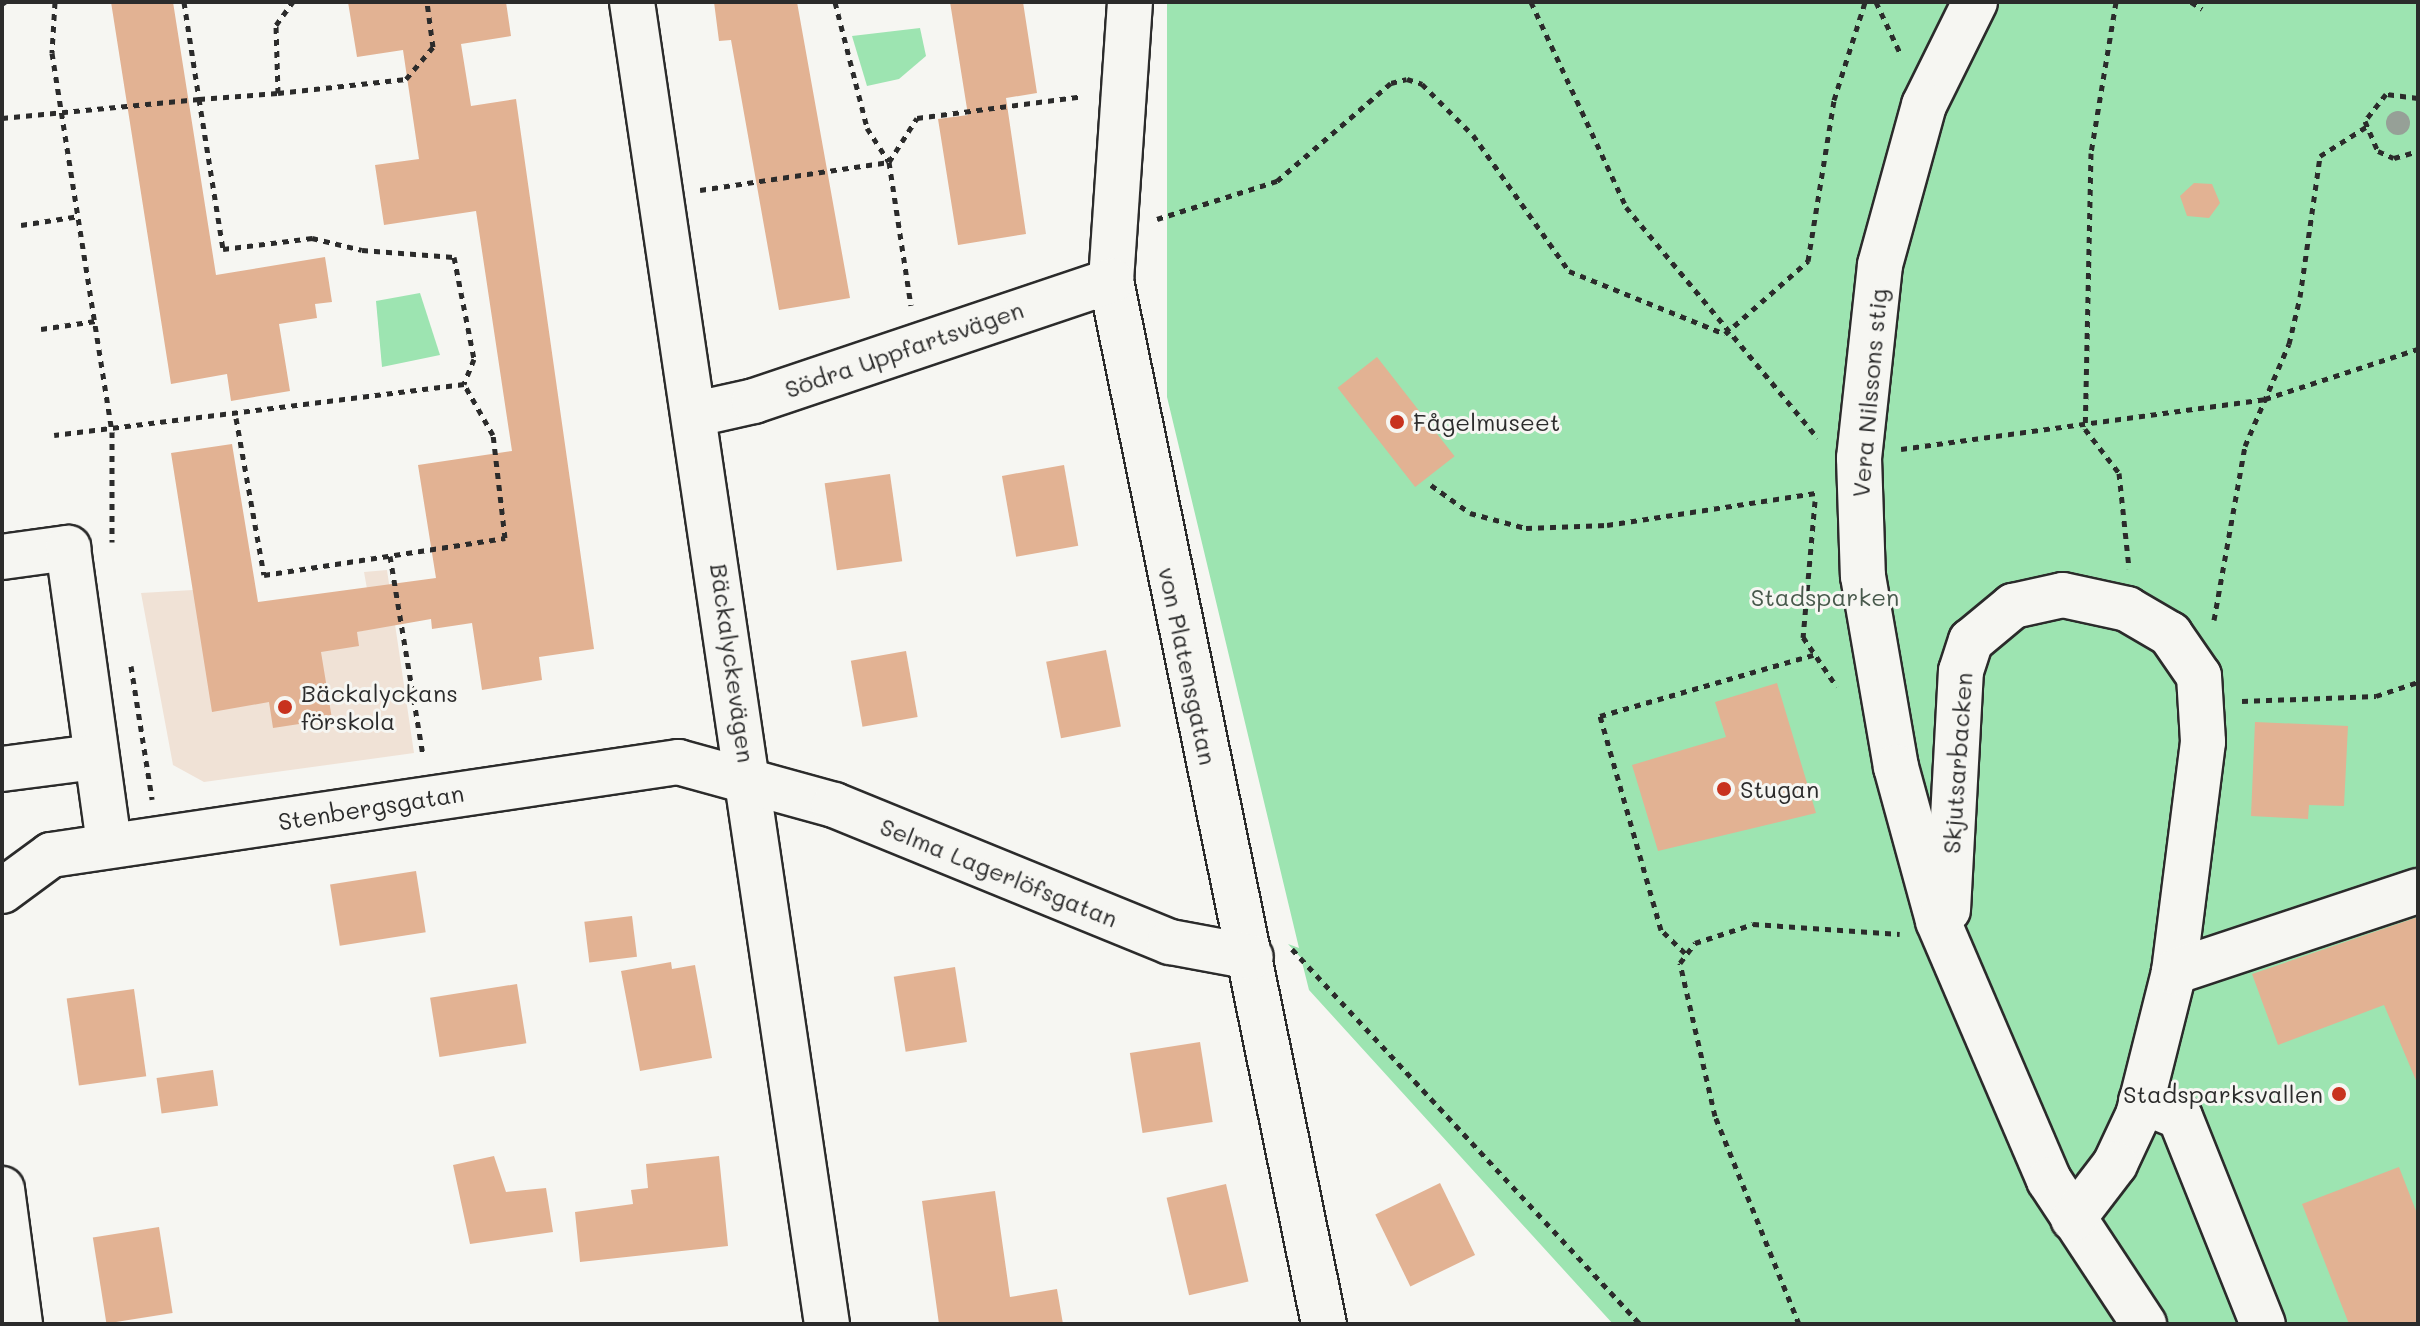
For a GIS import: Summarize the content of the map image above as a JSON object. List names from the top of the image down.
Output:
{
  "streets": {
    "street": [
      "Södra Uppfartsvägen",
      "Vera Nilssons stig",
      "Bäckalyckevägen",
      "von Platensgatan",
      "Skjutsarbacken",
      "Stenbergsgatan",
      "Selma Lagerlöfsgatan"
    ]
  },
  "crossings": [
    ["Södra Uppfartsvägen", "Bäckalyckevägen"],
    ["Södra Uppfartsvägen", "von Platensgatan"],
    ["Vera Nilssons stig", "Skjutsarbacken"],
    ["Bäckalyckevägen", "Stenbergsgatan"],
    ["Bäckalyckevägen", "Selma Lagerlöfsgatan"],
    ["von Platensgatan", "Selma Lagerlöfsgatan"],
    ["Stenbergsgatan", "Selma Lagerlöfsgatan"]
  ],
  "parks": ["Stadsparken"],
  "places": [
    "Fågelmuseet",
    "Bäckalyckans förskola",
    "Stugan",
    "Stadsparksvallen"
  ]
}
